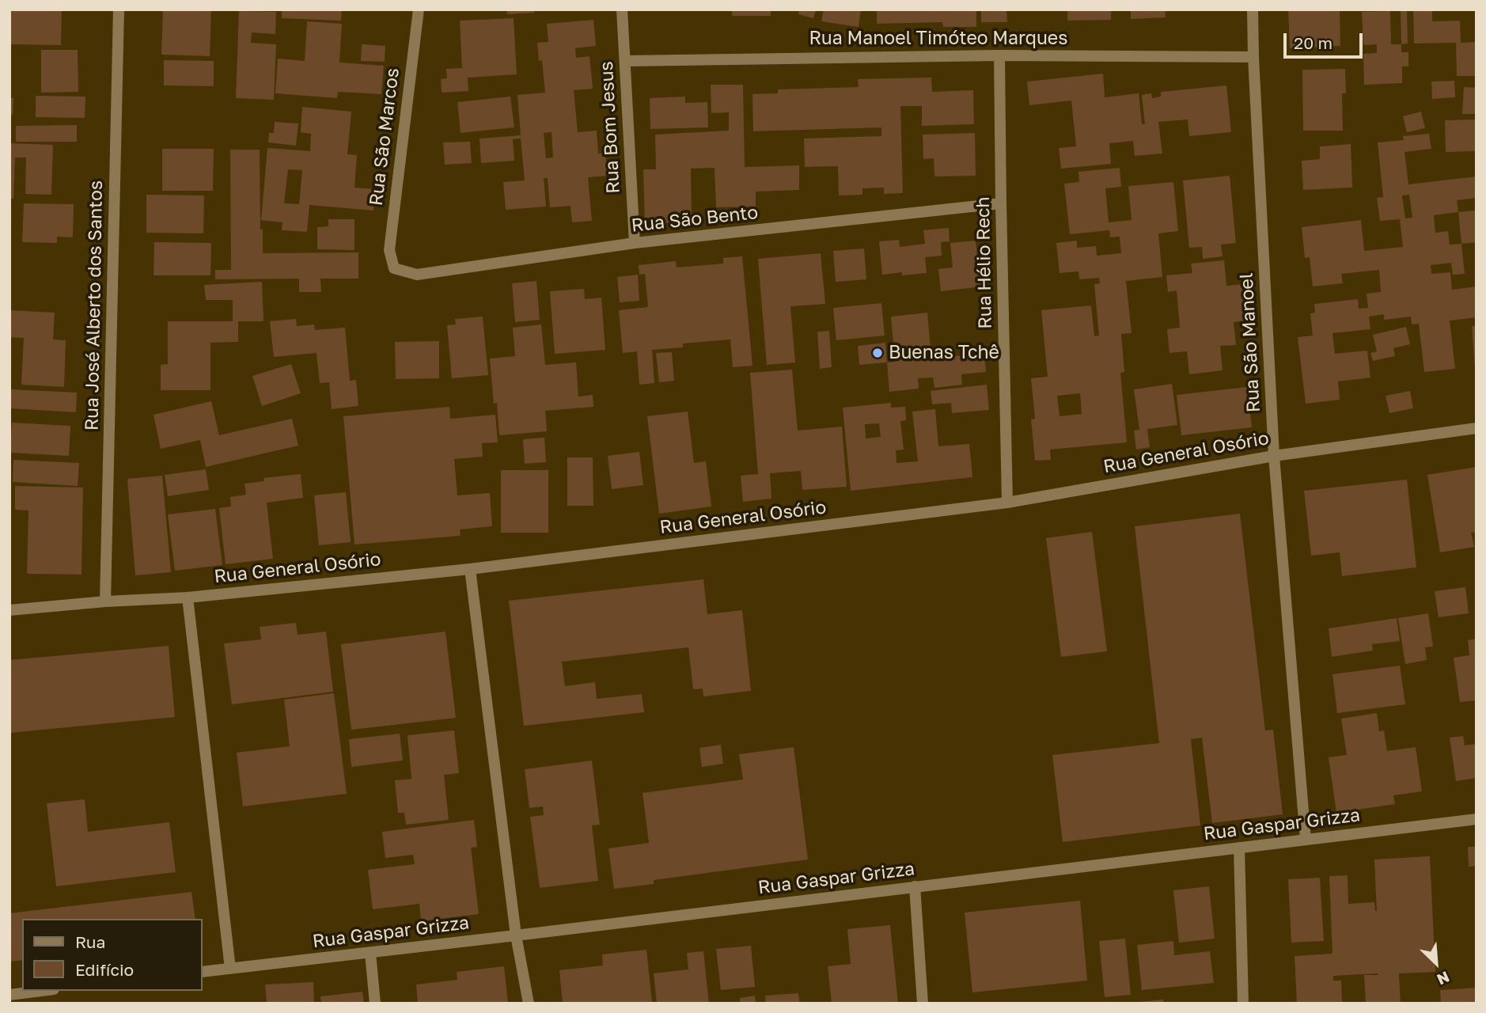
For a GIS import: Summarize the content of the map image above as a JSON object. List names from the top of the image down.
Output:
{
  "streets": {
    "street": [
      "Rua Manoel Timóteo Marques",
      "Rua Bom Jesus",
      "Rua São Marcos",
      "Rua São Bento",
      "Rua Hélio Rech",
      "Rua José Alberto dos Santos",
      "Rua São Manoel",
      "Rua General Osório",
      "Rua Gaspar Grizza"
    ]
  },
  "crossings": [
    ["Rua Manoel Timóteo Marques", "Rua Bom Jesus"],
    ["Rua Manoel Timóteo Marques", "Rua Hélio Rech"],
    ["Rua Manoel Timóteo Marques", "Rua São Manoel"],
    ["Rua Bom Jesus", "Rua São Bento"],
    ["Rua São Marcos", "Rua São Bento"],
    ["Rua São Bento", "Rua Hélio Rech"],
    ["Rua Hélio Rech", "Rua General Osório"],
    ["Rua José Alberto dos Santos", "Rua General Osório"],
    ["Rua São Manoel", "Rua General Osório"],
    ["Rua São Manoel", "Rua Gaspar Grizza"]
  ],
  "places": ["Buenas Tchê"],
  "legend": ["Rua", "Edifício"],
  "scale_bar": "20 m",
  "north": "bottom right"
}
